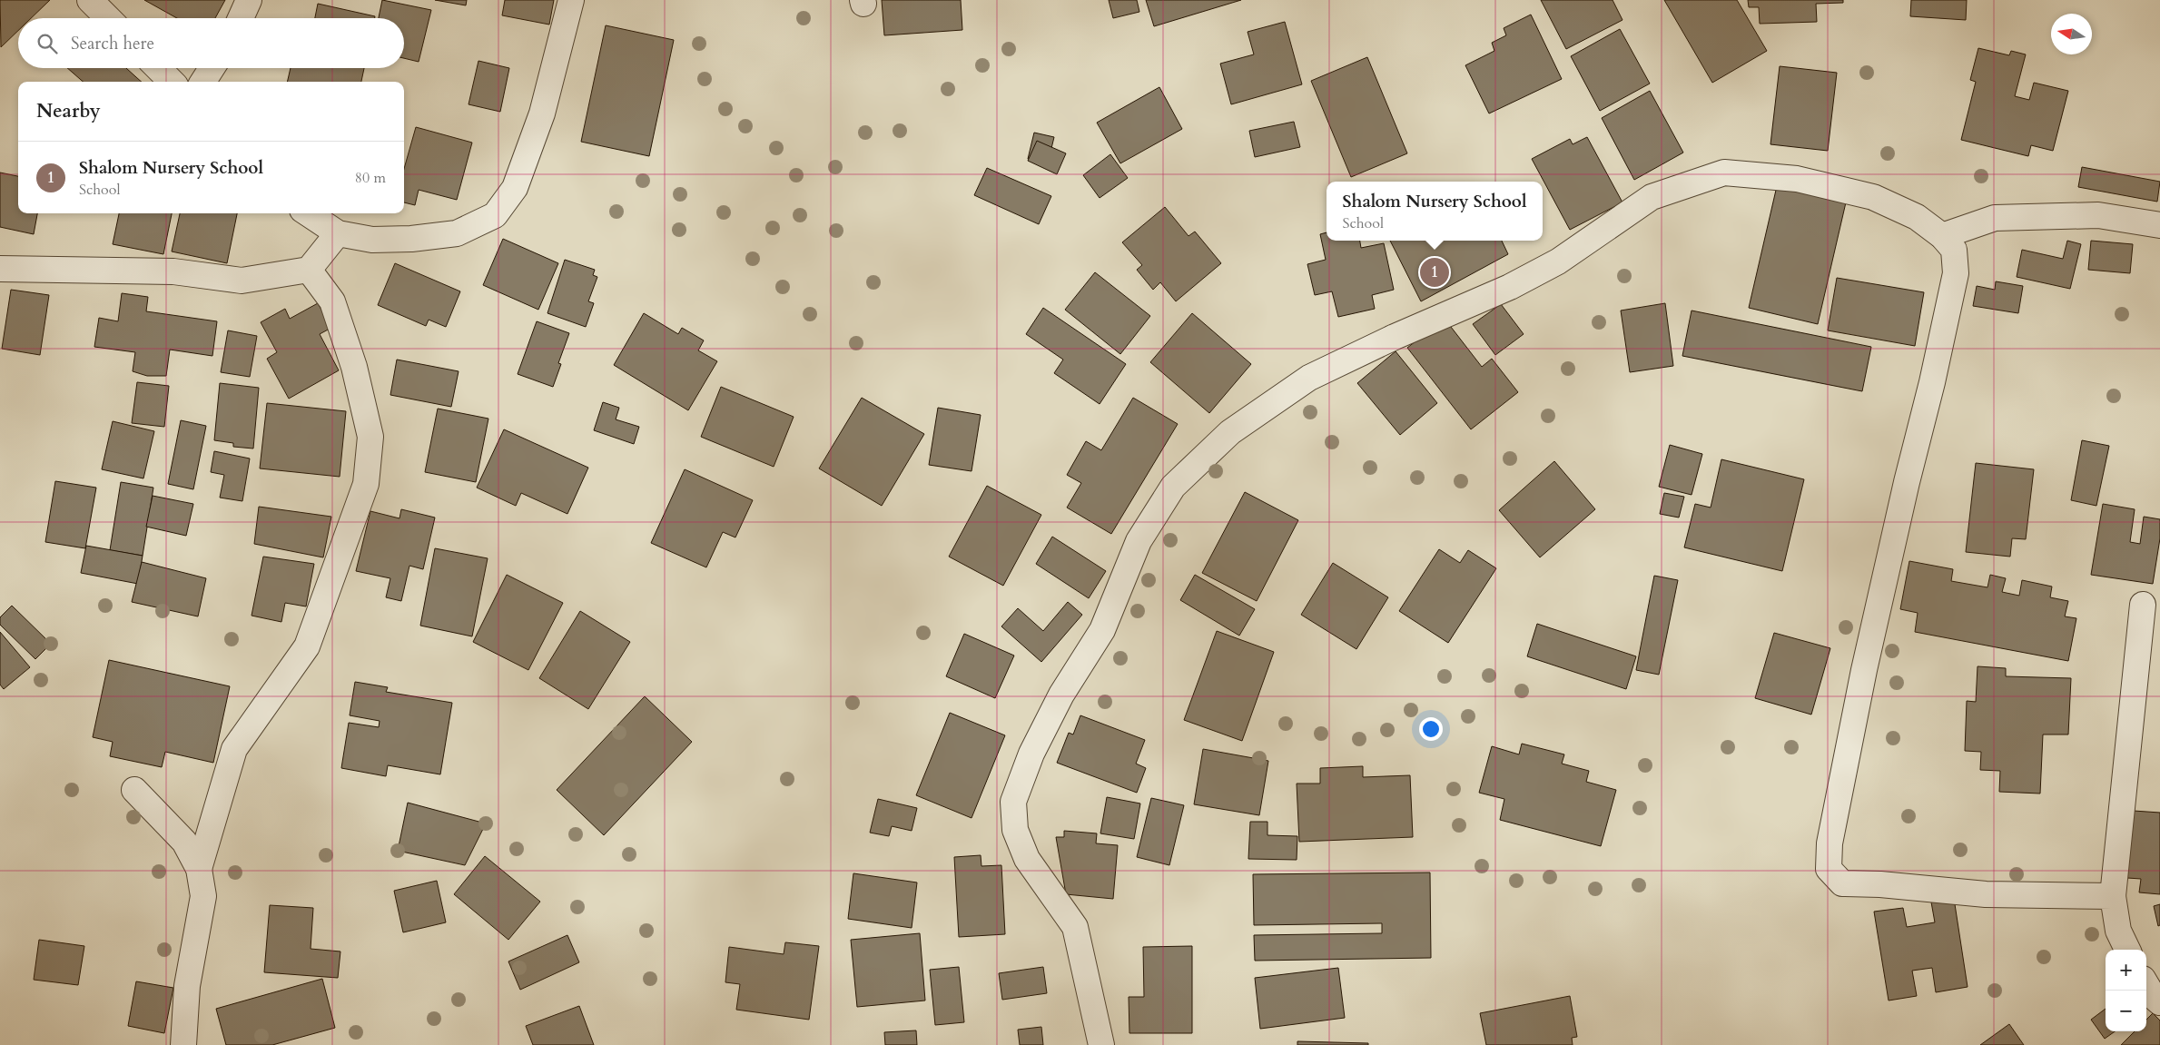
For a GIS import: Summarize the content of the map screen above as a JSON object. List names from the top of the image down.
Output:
{
  "north": "left",
  "page": {
    "search": "Search here",
    "heading": "Nearby",
    "list": [
      {
        "mark": "1",
        "name": "Shalom Nursery School",
        "note": "School",
        "value": "80 m"
      }
    ],
    "popup": ["Shalom Nursery School", "School"],
    "pins": "1",
    "map_buttons": ["+", "−"]
  }
}
